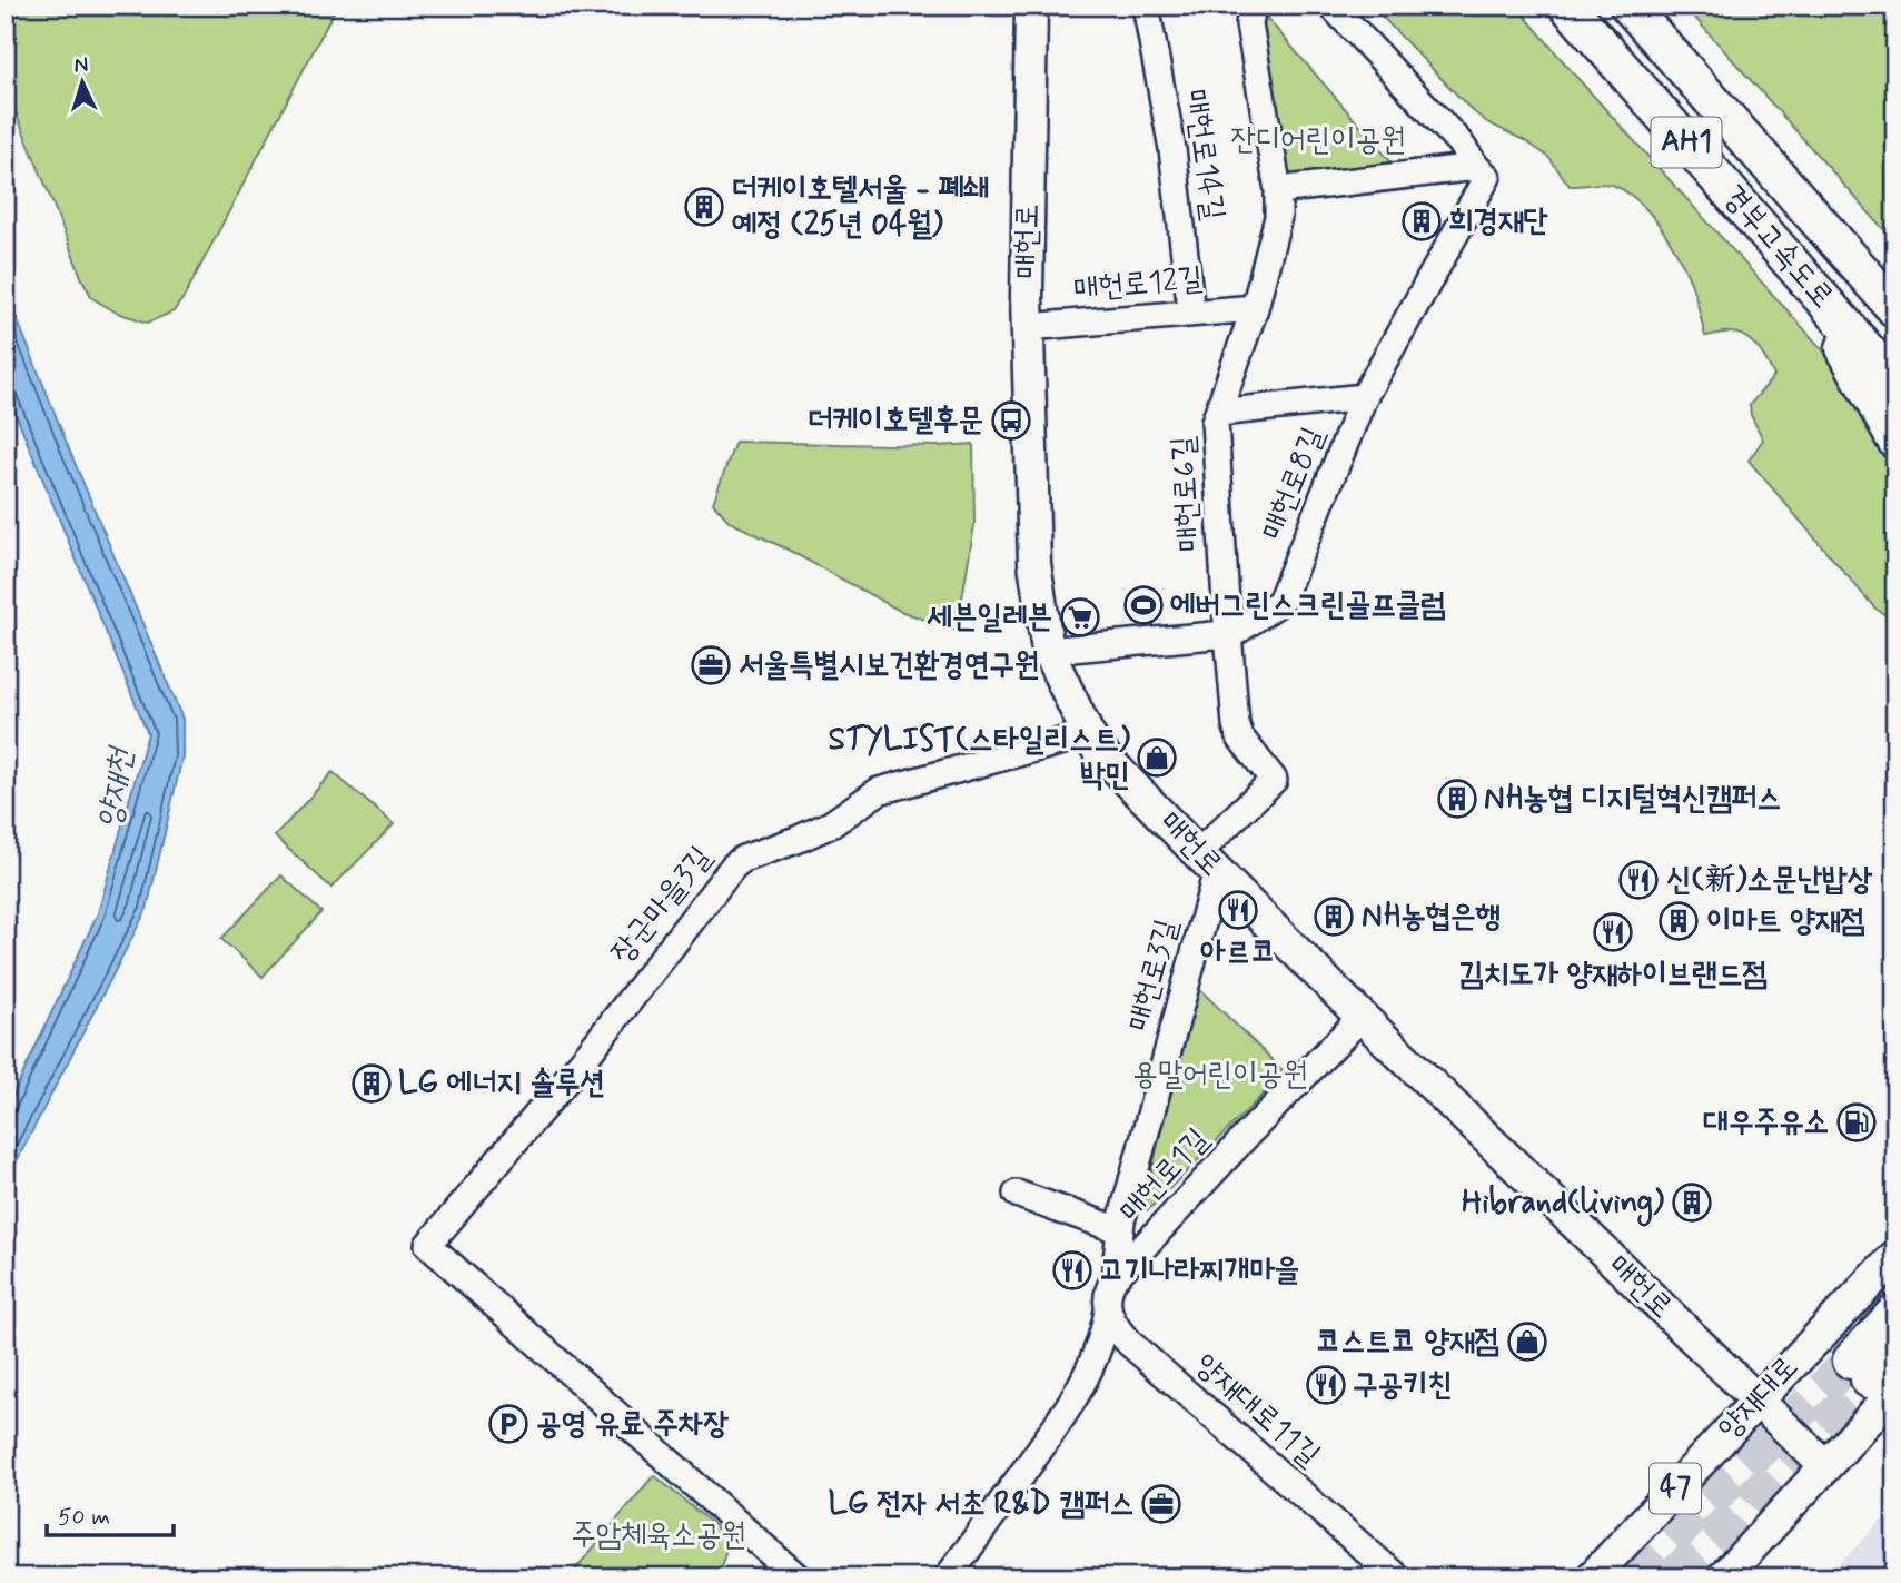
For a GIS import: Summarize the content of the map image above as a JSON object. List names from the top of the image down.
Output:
{
  "streets": {
    "highway": ["AH1", "경부고속도로", "양재대로"],
    "main road": ["매헌로", "47"],
    "street": [
      "매헌로14길",
      "매헌로12길",
      "매헌로8길",
      "매헌로6길",
      "장군마을3길",
      "매헌로3길",
      "매헌로1길",
      "양재대로11길"
    ]
  },
  "crossings": [
    ["매헌로14길", "매헌로12길"],
    ["매헌로", "매헌로12길"],
    ["매헌로", "매헌로6길"],
    ["매헌로", "장군마을3길"],
    ["매헌로", "매헌로3길"],
    ["매헌로", "매헌로1길"],
    ["매헌로", "양재대로"],
    ["매헌로12길", "매헌로6길"],
    ["매헌로8길", "매헌로6길"],
    ["매헌로6길", "매헌로3길"],
    ["매헌로3길", "매헌로1길"]
  ],
  "water": ["양재천"],
  "parks": ["잔디어린이공원", "용말어린이공원", "주암체육소공원"],
  "places": {
    "building": [
      "더케이호텔서울 - 폐쇄 예정 (25년 04월)",
      "희경재단",
      "NH농협 디지털혁신캠퍼스",
      "NH농협은행",
      "이마트 양재점",
      "LG 에너지 솔루션",
      "Hibrand(living)"
    ],
    "bus stop": ["더케이호텔후문"],
    "sports": ["에버그린스크린골프클럼"],
    "supermarket": ["세븐일레븐"],
    "office": ["서울특별시보건환경연구원", "LG 전자 서초 R&D 캠퍼스"],
    "shop": ["STYLIST(스타일리스트) 박민", "코스트코 양재점"],
    "restaurant": [
      "신(新)소문난밥상",
      "아르코",
      "김치도가 양재하이브랜드점",
      "고기나라찌개마을",
      "구공키친"
    ],
    "fuel station": ["대우주유소"],
    "parking": ["공영 유료 주차장"]
  },
  "scale_bar": "50 m",
  "north": "top"
}
